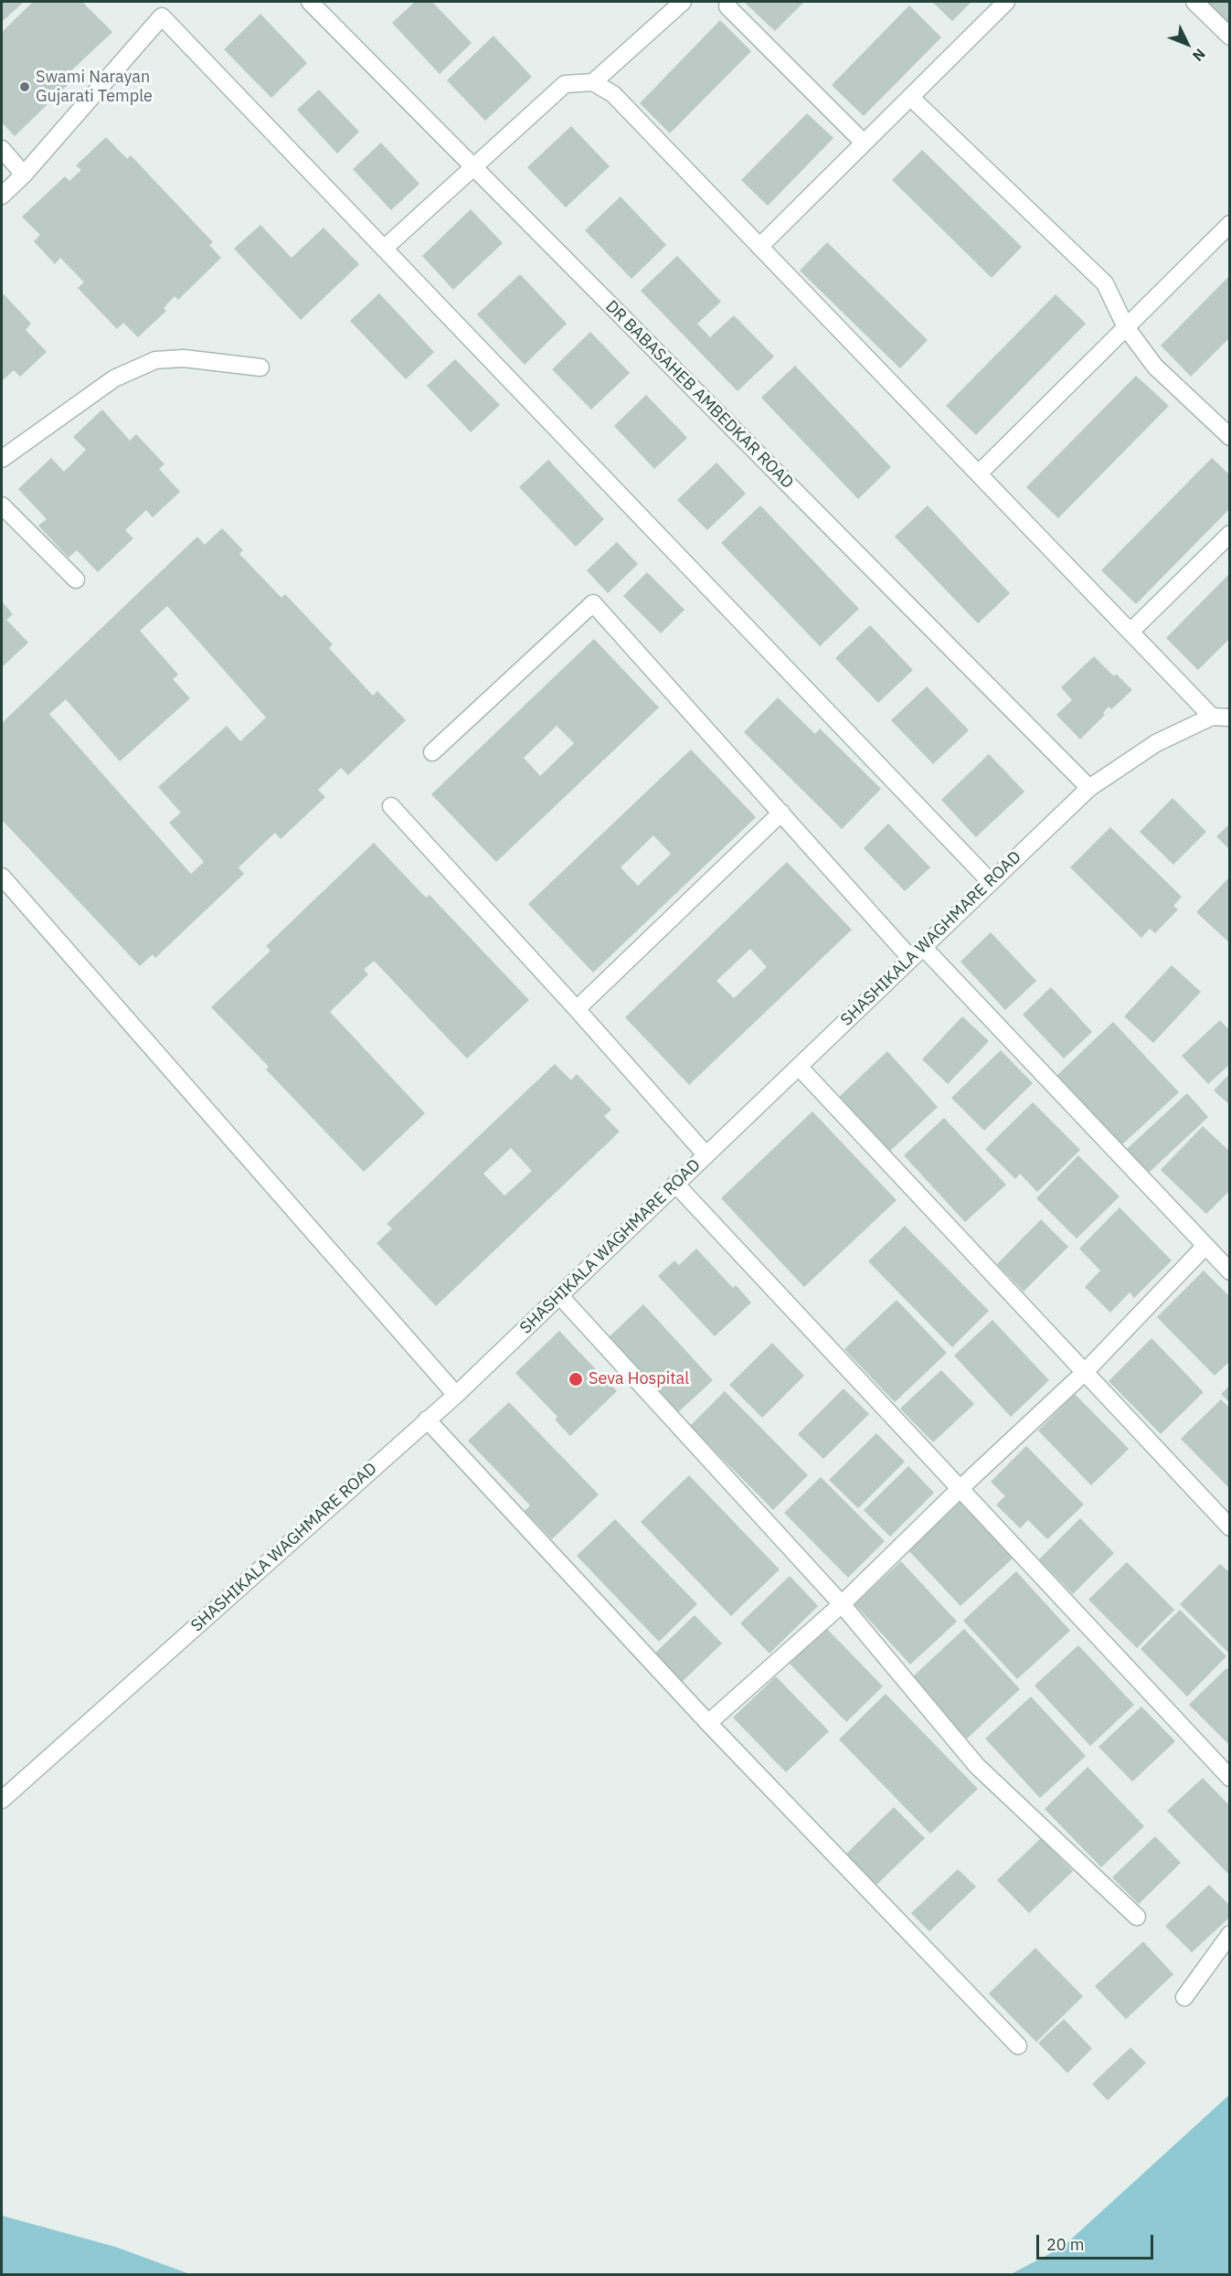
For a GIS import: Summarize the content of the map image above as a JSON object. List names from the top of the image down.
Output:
{
  "streets": {
    "street": ["DR BABASAHEB AMBEDKAR ROAD", "SHASHIKALA WAGHMARE ROAD"]
  },
  "crossings": [
    ["DR BABASAHEB AMBEDKAR ROAD", "SHASHIKALA WAGHMARE ROAD"]
  ],
  "places": ["Swami Narayan Gujarati Temple", "Seva Hospital"],
  "scale_bar": "20 m",
  "north": "bottom right"
}
